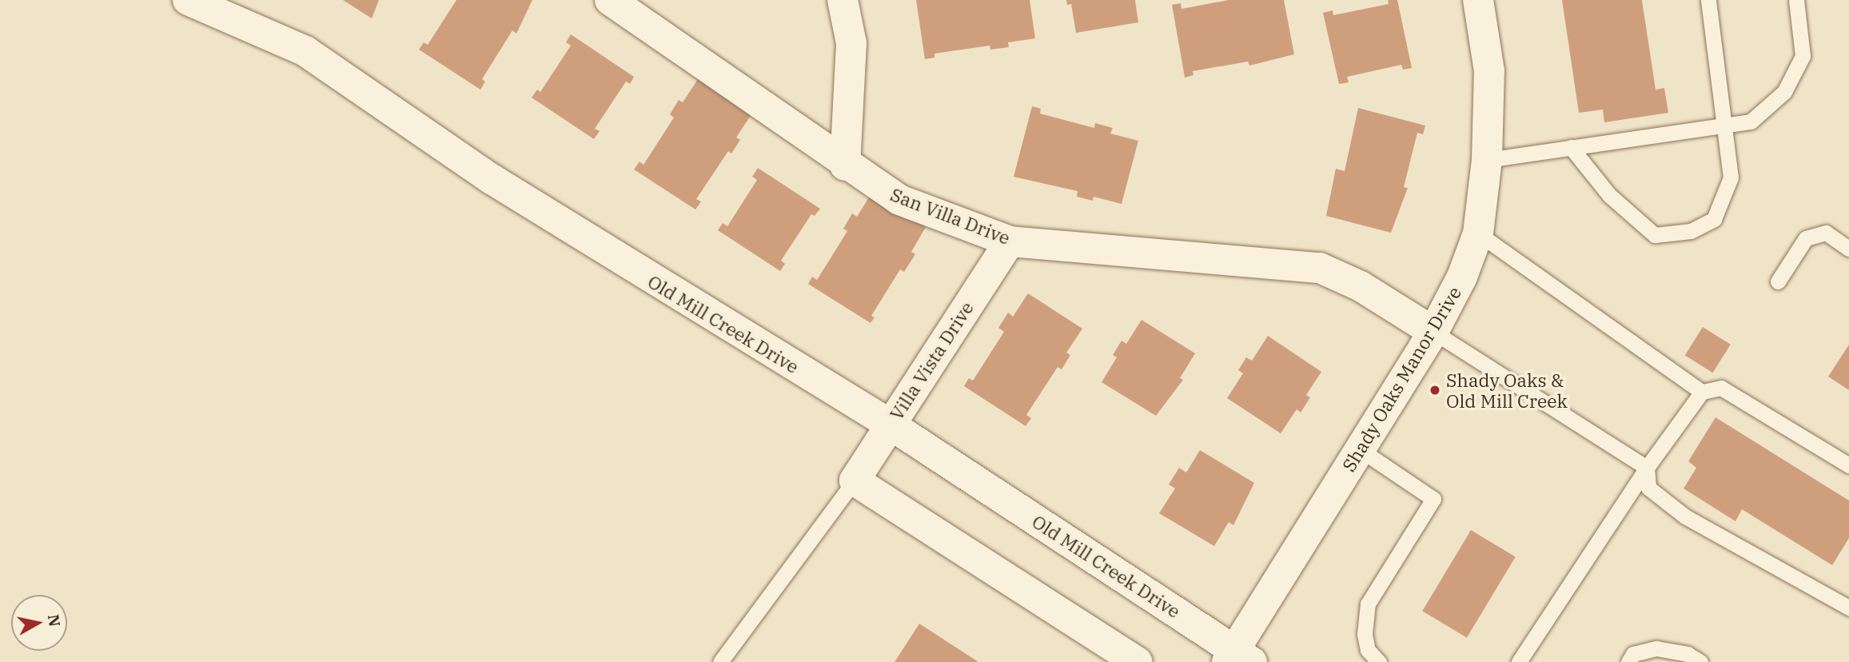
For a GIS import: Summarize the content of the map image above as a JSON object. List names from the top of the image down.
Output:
{
  "streets": {
    "street": [
      "San Villa Drive",
      "Old Mill Creek Drive",
      "Villa Vista Drive",
      "Shady Oaks Manor Drive"
    ]
  },
  "crossings": [
    ["San Villa Drive", "Villa Vista Drive"],
    ["San Villa Drive", "Shady Oaks Manor Drive"],
    ["Old Mill Creek Drive", "Villa Vista Drive"],
    ["Old Mill Creek Drive", "Shady Oaks Manor Drive"]
  ],
  "places": ["Shady Oaks & Old Mill Creek"],
  "north": "right"
}
